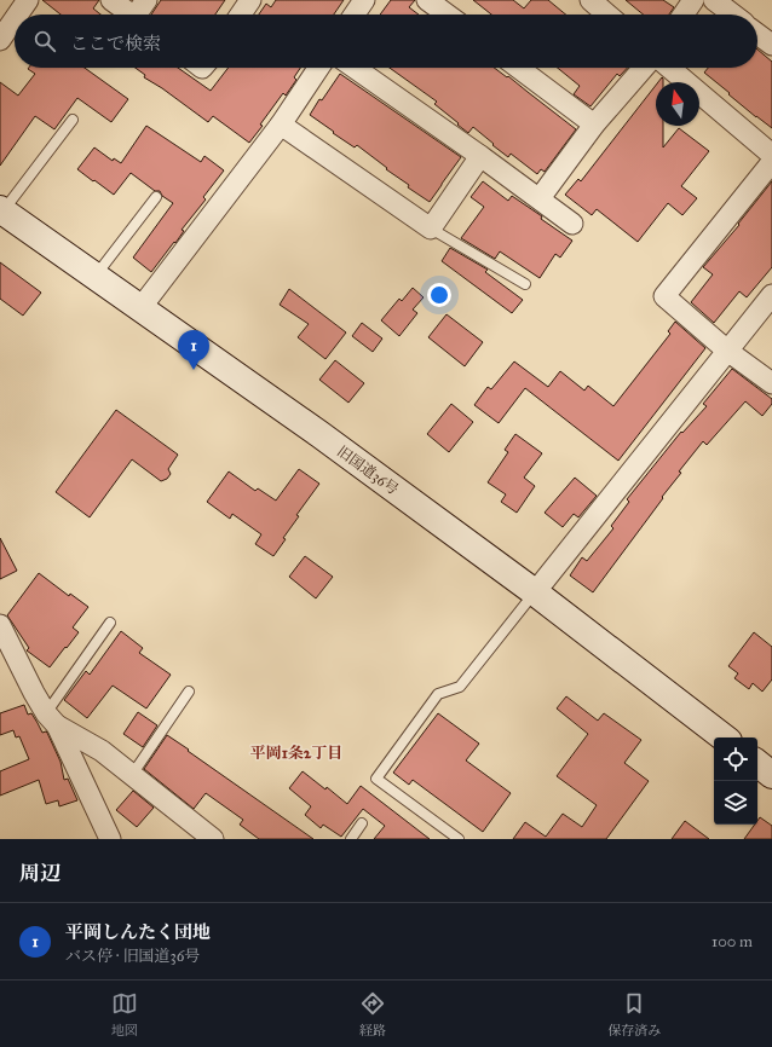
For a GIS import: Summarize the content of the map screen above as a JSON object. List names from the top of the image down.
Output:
{
  "streets": {
    "street": ["旧国道36号"]
  },
  "districts": ["平岡1条2丁目"],
  "north": "top",
  "page": {
    "search": "ここで検索",
    "pins": "1",
    "heading": "周辺",
    "list": [
      {
        "mark": "1",
        "name": "平岡しんたく団地",
        "note": "バス停 · 旧国道36号",
        "value": "100 m"
      }
    ],
    "nav": ["地図", "経路", "保存済み"]
  }
}
